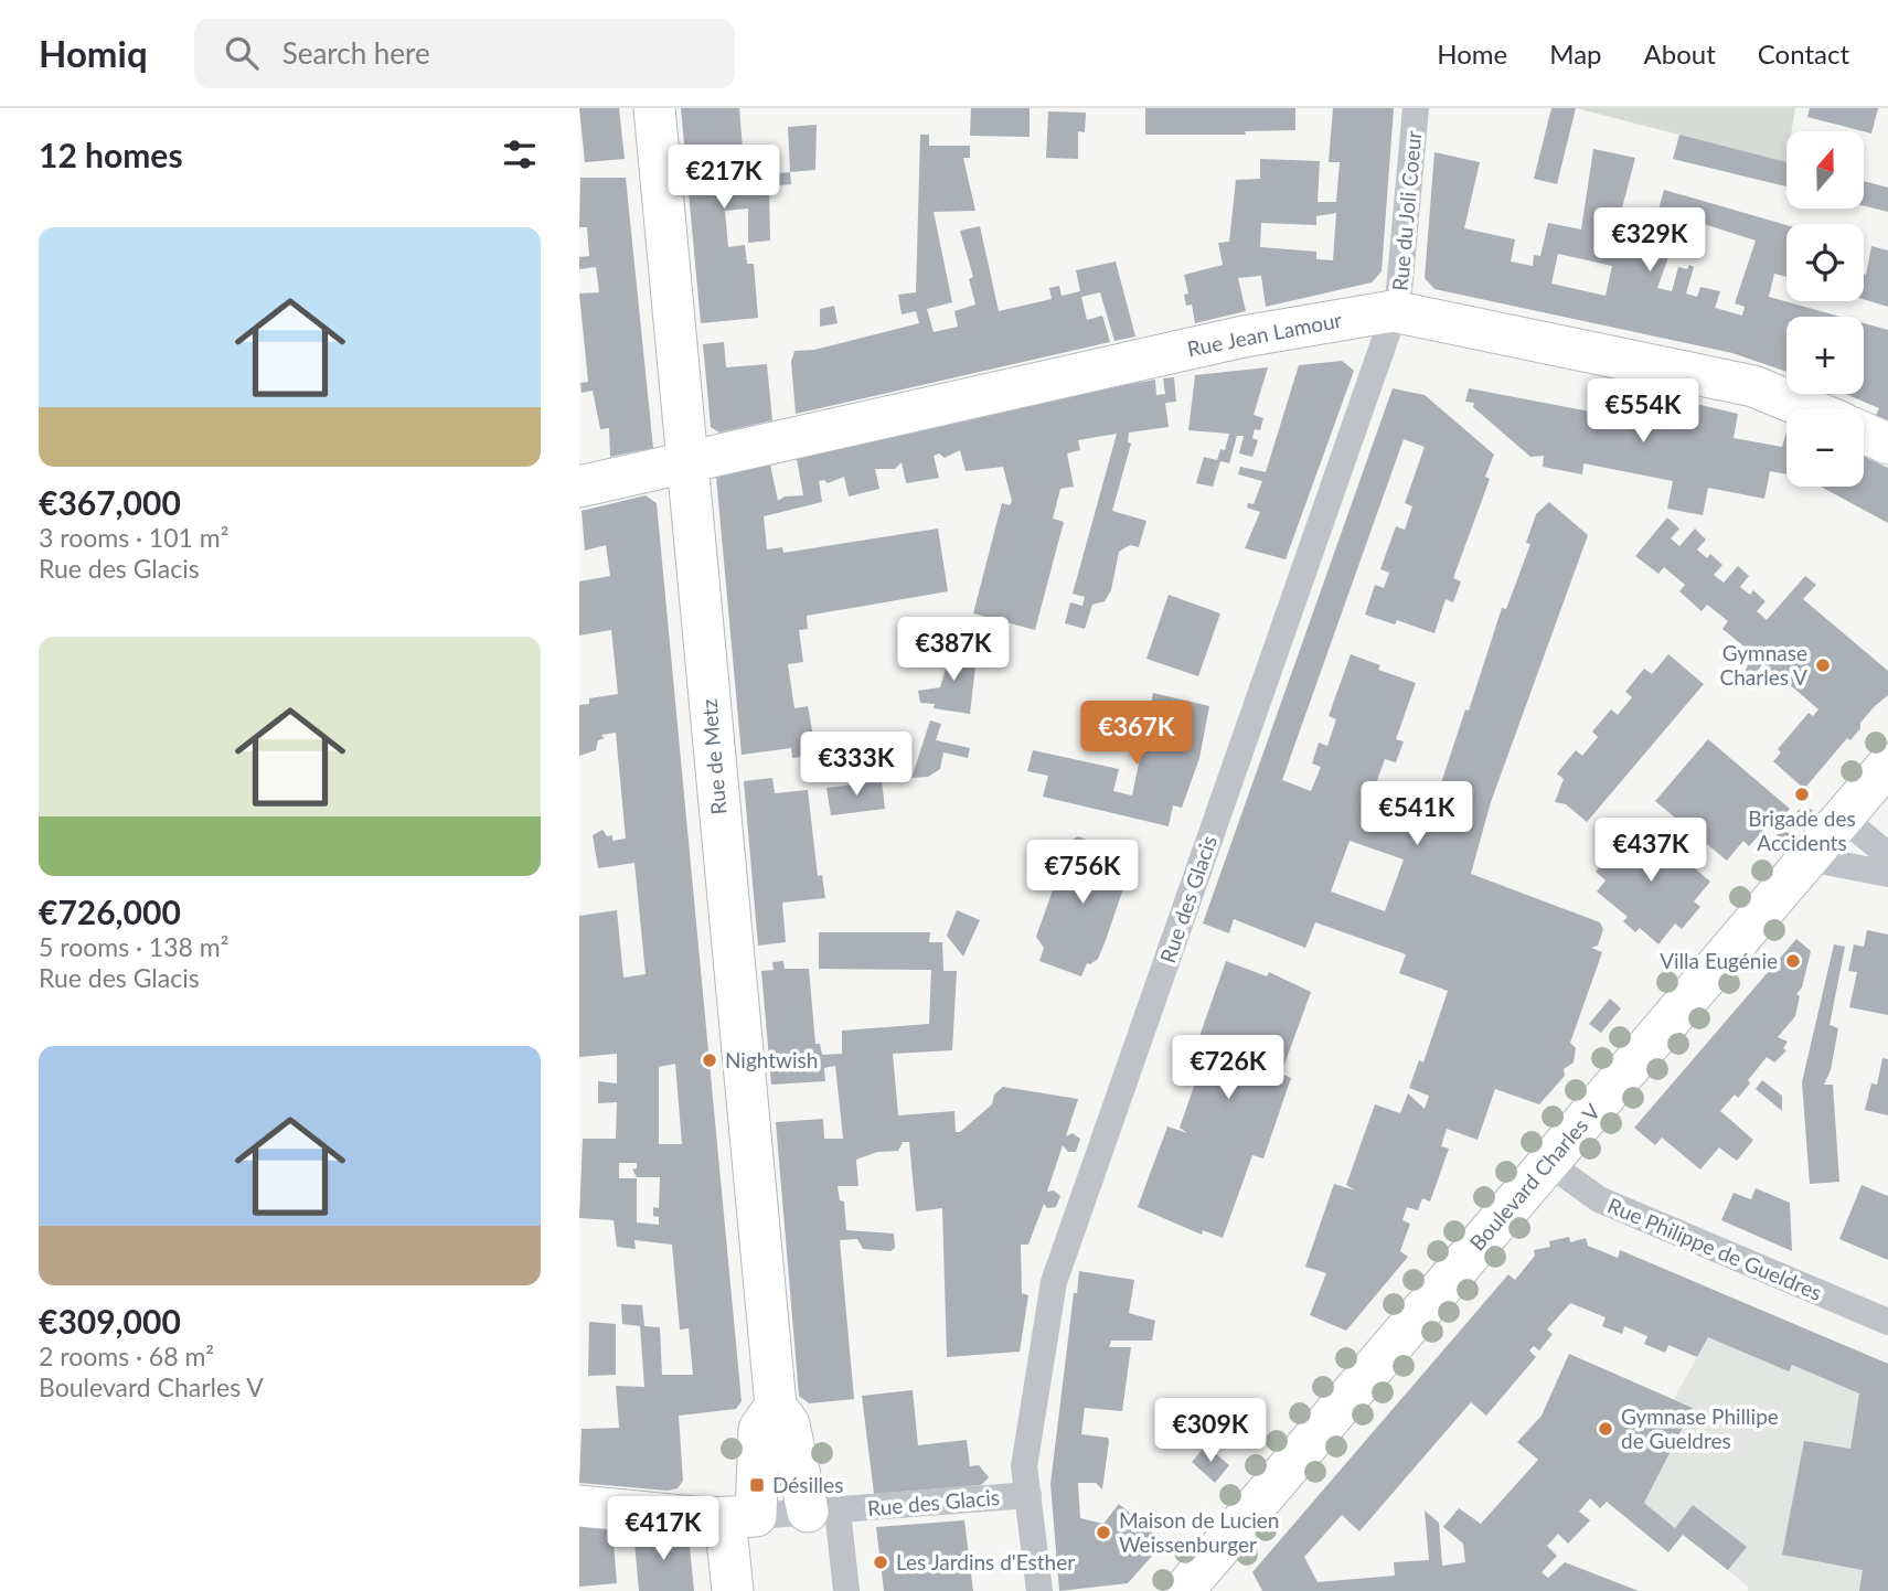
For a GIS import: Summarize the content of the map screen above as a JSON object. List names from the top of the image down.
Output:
{
  "streets": {
    "street": [
      "Rue du Joli Coeur",
      "Rue Jean Lamour",
      "Rue de Metz",
      "Rue des Glacis",
      "Boulevard Charles V",
      "Rue Philippe de Gueldres"
    ]
  },
  "crossings": [
    ["Rue du Joli Coeur", "Rue Jean Lamour"],
    ["Rue du Joli Coeur", "Rue des Glacis"],
    ["Rue Jean Lamour", "Rue de Metz"],
    ["Rue Jean Lamour", "Rue des Glacis"],
    ["Boulevard Charles V", "Rue Philippe de Gueldres"]
  ],
  "places": {
    "other": [
      "Gymnase Charles V",
      "Brigade des Accidents",
      "Villa Eugénie",
      "Nightwish",
      "Gymnase Phillipe de Gueldres",
      "Maison de Lucien Weissenburger",
      "Les Jardins d'Esther"
    ],
    "transit": ["Désilles"]
  },
  "north": "top",
  "page": {
    "header": "Homiq",
    "search": "Search here",
    "nav": [
      "Home",
      "Map",
      "About",
      "Contact"
    ],
    "heading": "12 homes",
    "map_buttons": ["+", "−"],
    "price": [
      "€217K",
      "€329K",
      "€554K",
      "€387K",
      "€367K",
      "€333K",
      "€541K",
      "€437K",
      "€756K",
      "€726K",
      "€309K",
      "€417K"
    ],
    "list": [
      {
        "name": "€367,000",
        "note": "3 rooms · 101 m² · Rue des Glacis"
      },
      {
        "name": "€726,000",
        "note": "5 rooms · 138 m² · Rue des Glacis"
      },
      {
        "name": "€309,000",
        "note": "2 rooms · 68 m² · Boulevard Charles V"
      }
    ]
  }
}
